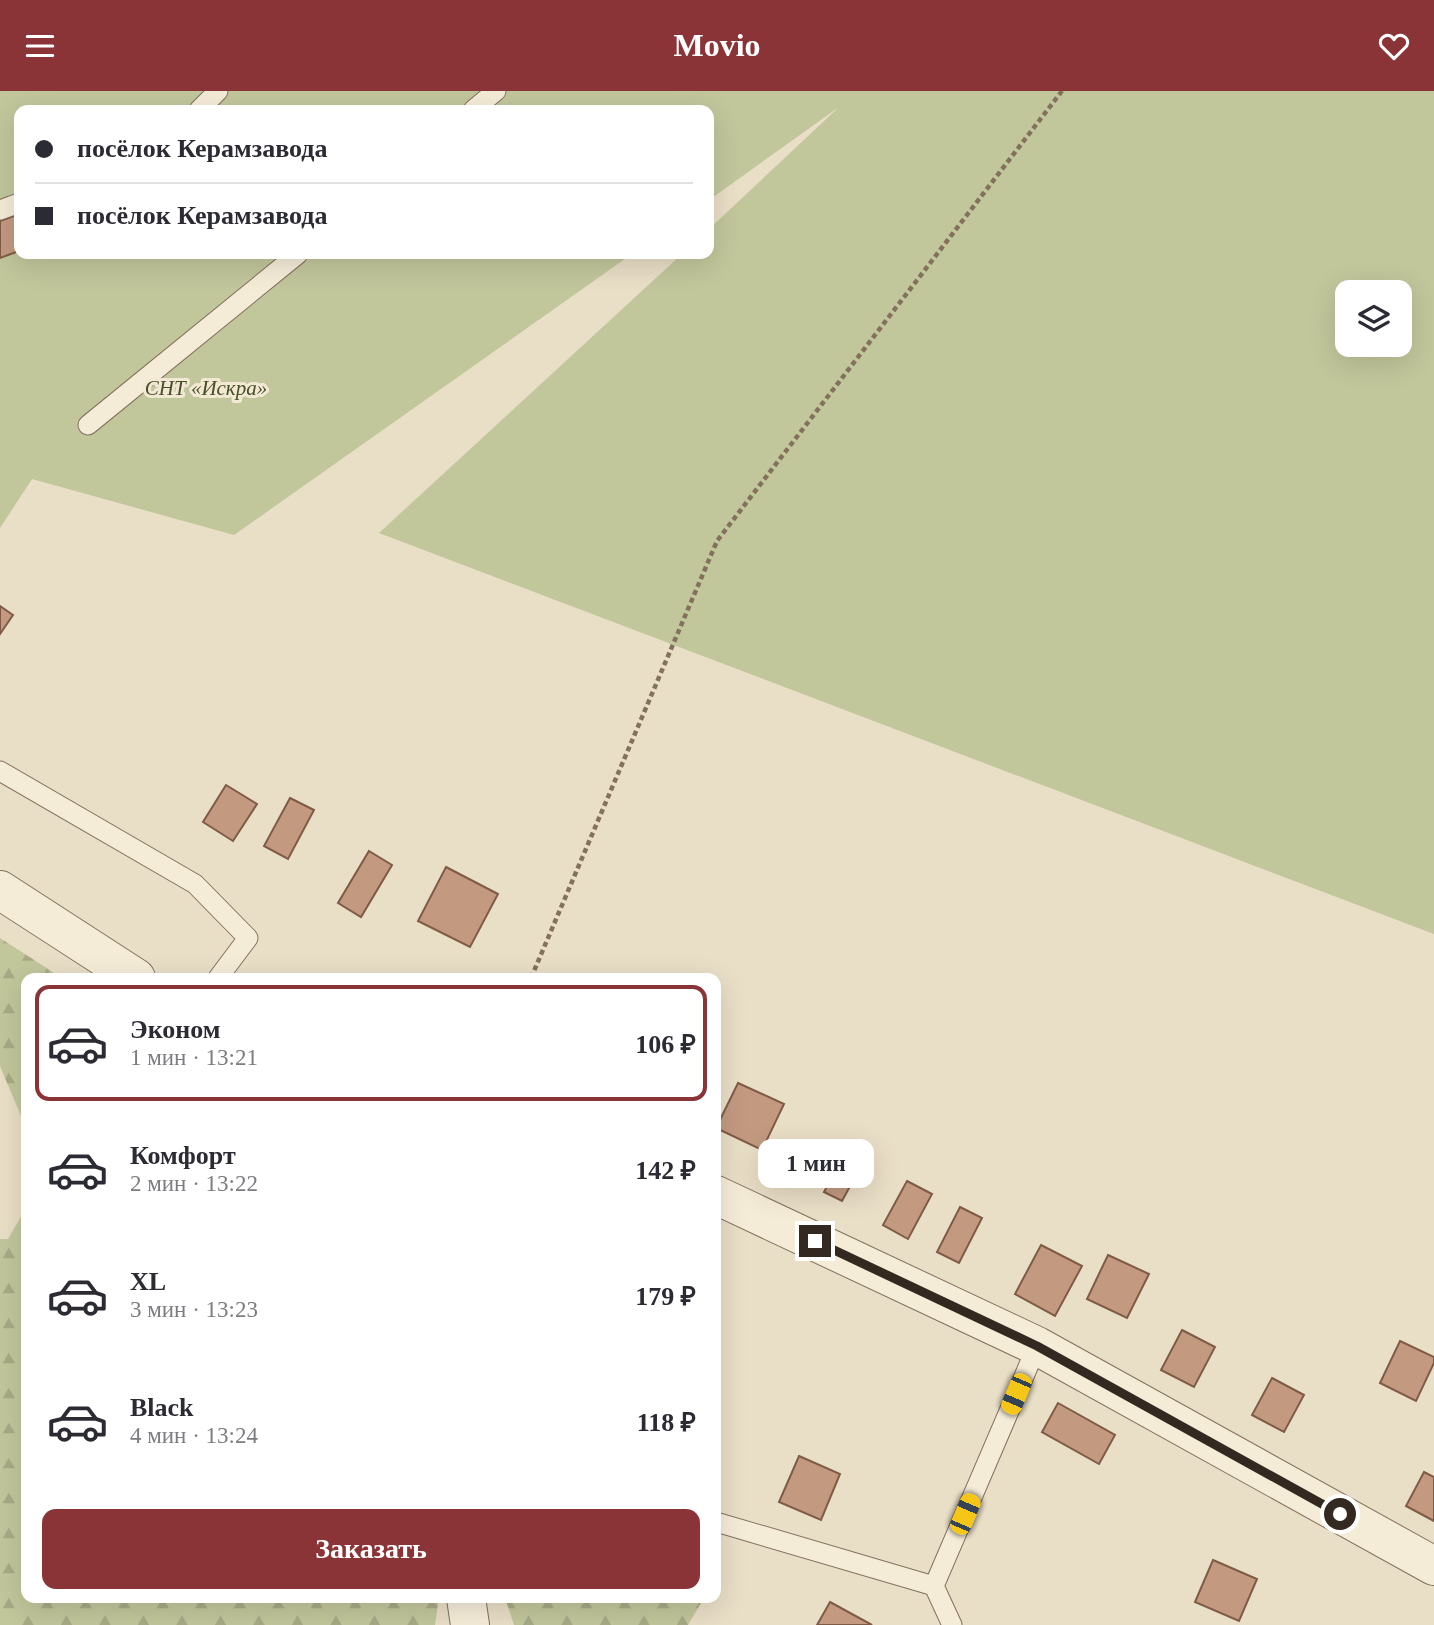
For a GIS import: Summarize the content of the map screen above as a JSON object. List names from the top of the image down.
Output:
{
  "parks": ["СНТ «Искра»"],
  "page": {
    "header": "Movio",
    "banner": ["посёлок Керамзавода", "посёлок Керамзавода"],
    "list": [
      {
        "name": "Эконом",
        "note": "1 мин · 13:21",
        "value": "106 ₽"
      },
      {
        "name": "Комфорт",
        "note": "2 мин · 13:22",
        "value": "142 ₽"
      },
      {
        "name": "XL",
        "note": "3 мин · 13:23",
        "value": "179 ₽"
      },
      {
        "name": "Black",
        "note": "4 мин · 13:24",
        "value": "118 ₽"
      }
    ],
    "bubble": "1 мин",
    "buttons": "Заказать"
  }
}
